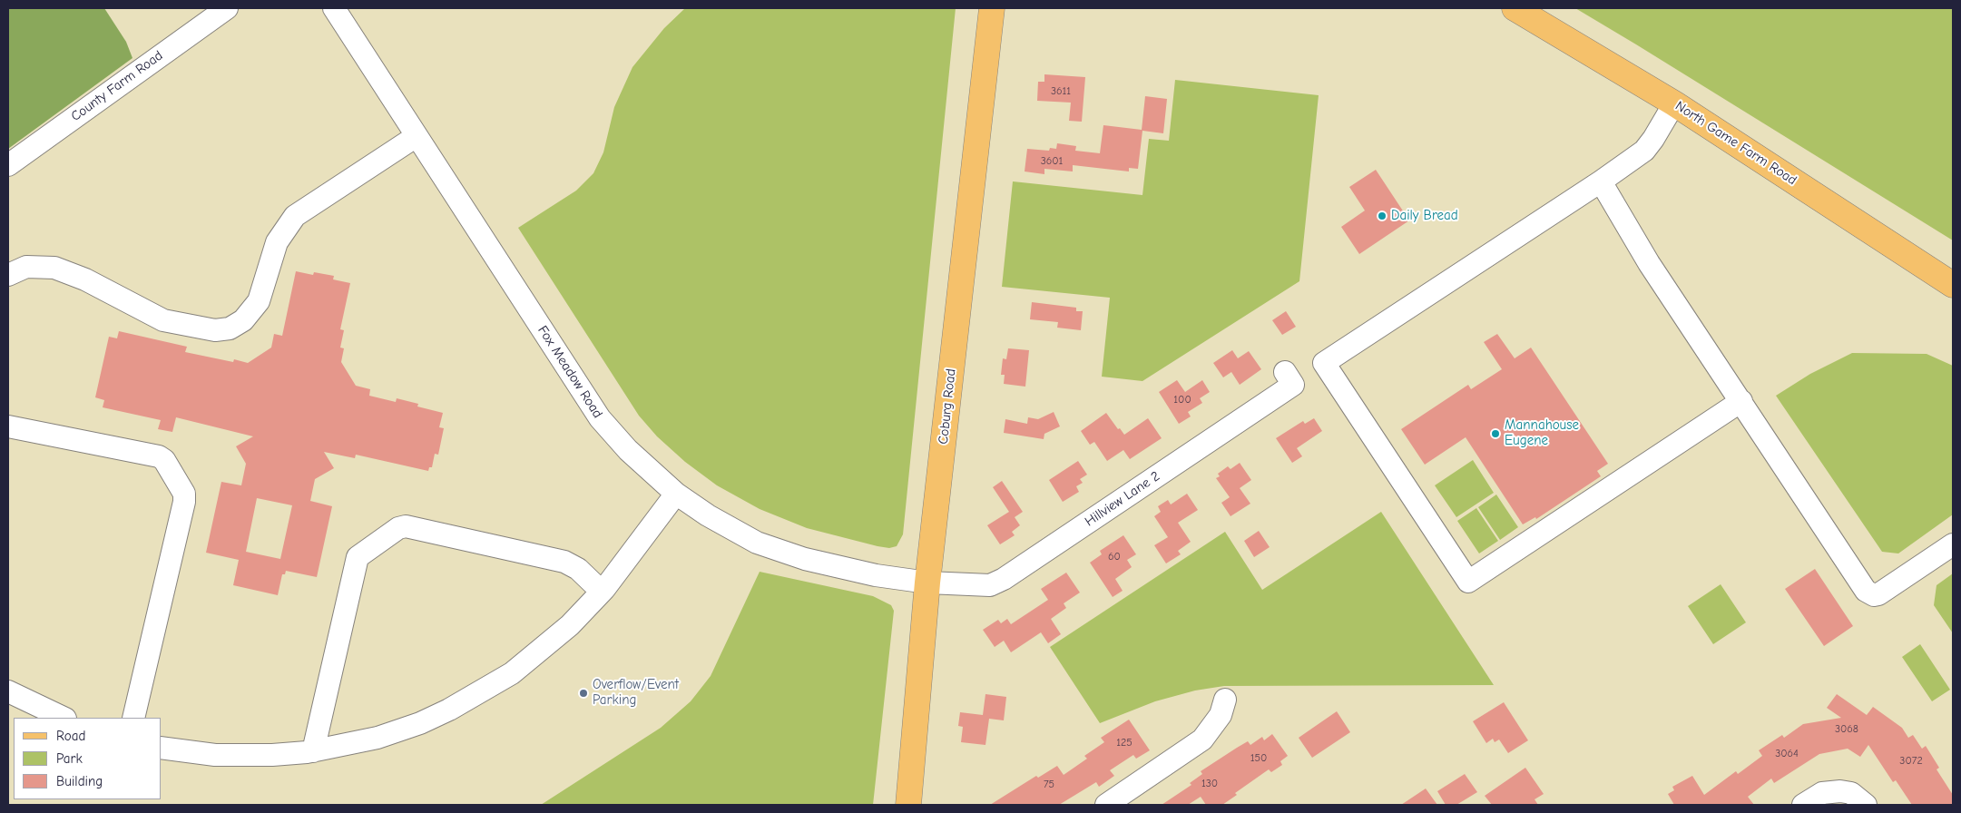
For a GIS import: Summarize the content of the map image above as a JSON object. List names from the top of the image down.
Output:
{
  "streets": {
    "main road": ["North Game Farm Road", "Coburg Road"],
    "street": ["County Farm Road", "Fox Meadow Road", "Hillview Lane 2"]
  },
  "crossings": [
    ["Fox Meadow Road", "Coburg Road"],
    ["Fox Meadow Road", "Hillview Lane 2"],
    ["Coburg Road", "Hillview Lane 2"]
  ],
  "places": ["Daily Bread", "Mannahouse Eugene", "Overflow/Event Parking"],
  "house_numbers": [
    "3611",
    "3601",
    "100",
    "60",
    "3068",
    "125",
    "3064",
    "150",
    "3072",
    "130",
    "75"
  ],
  "legend": ["Road", "Park", "Building"]
}
